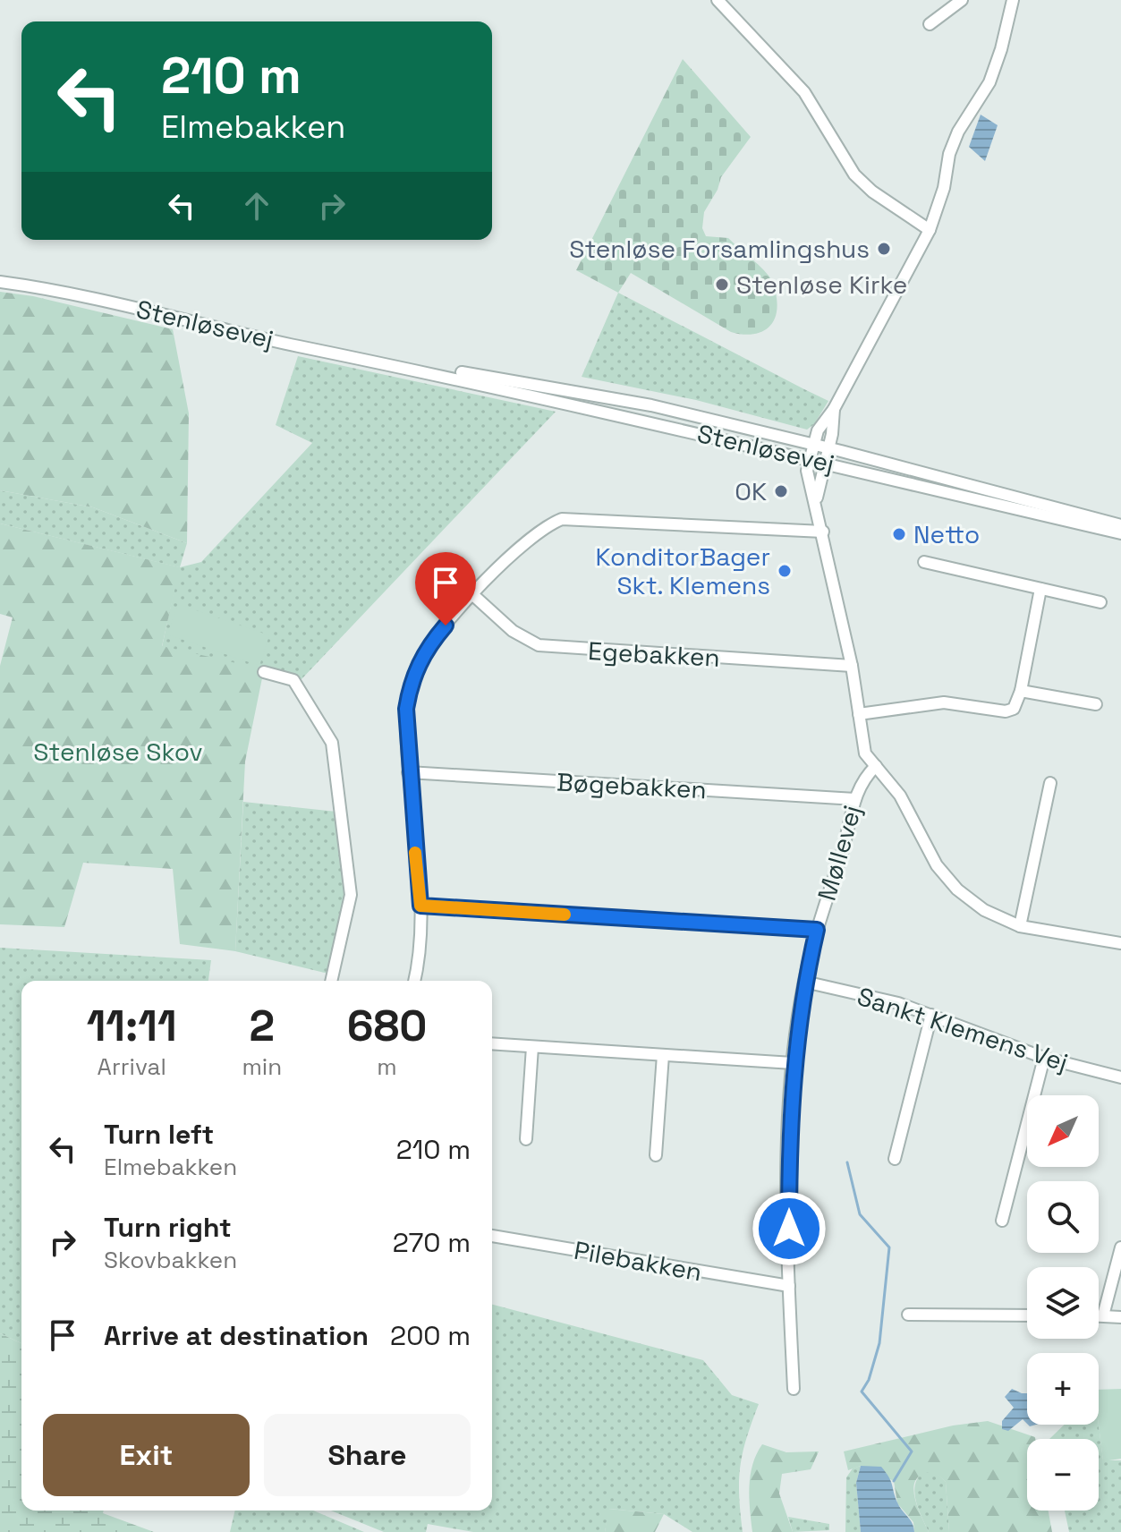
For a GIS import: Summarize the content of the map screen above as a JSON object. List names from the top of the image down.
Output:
{
  "streets": {
    "street": [
      "Stenløsevej",
      "Egebakken",
      "Bøgebakken",
      "Møllevej",
      "Sankt Klemens Vej",
      "Pilebakken"
    ]
  },
  "crossings": [
    ["Bøgebakken", "Møllevej"],
    ["Møllevej", "Sankt Klemens Vej"],
    ["Møllevej", "Pilebakken"]
  ],
  "parks": ["Stenløse Skov"],
  "places": [
    "Stenløse Forsamlingshus",
    "Stenløse Kirke",
    "OK",
    "Netto",
    "KonditorBager Skt. Klemens"
  ],
  "north": "bottom left",
  "page": {
    "turn": ["210 m", "Elmebakken"],
    "eta": [
      "11:11",
      "Arrival",
      "2",
      "min",
      "680",
      "m"
    ],
    "map_buttons": ["+", "−"],
    "list": [
      {
        "name": "Turn left",
        "note": "Elmebakken",
        "value": "210 m"
      },
      {
        "name": "Turn right",
        "note": "Skovbakken",
        "value": "270 m"
      },
      {
        "name": "Arrive at destination",
        "value": "200 m"
      }
    ],
    "buttons": ["Exit", "Share"]
  }
}
